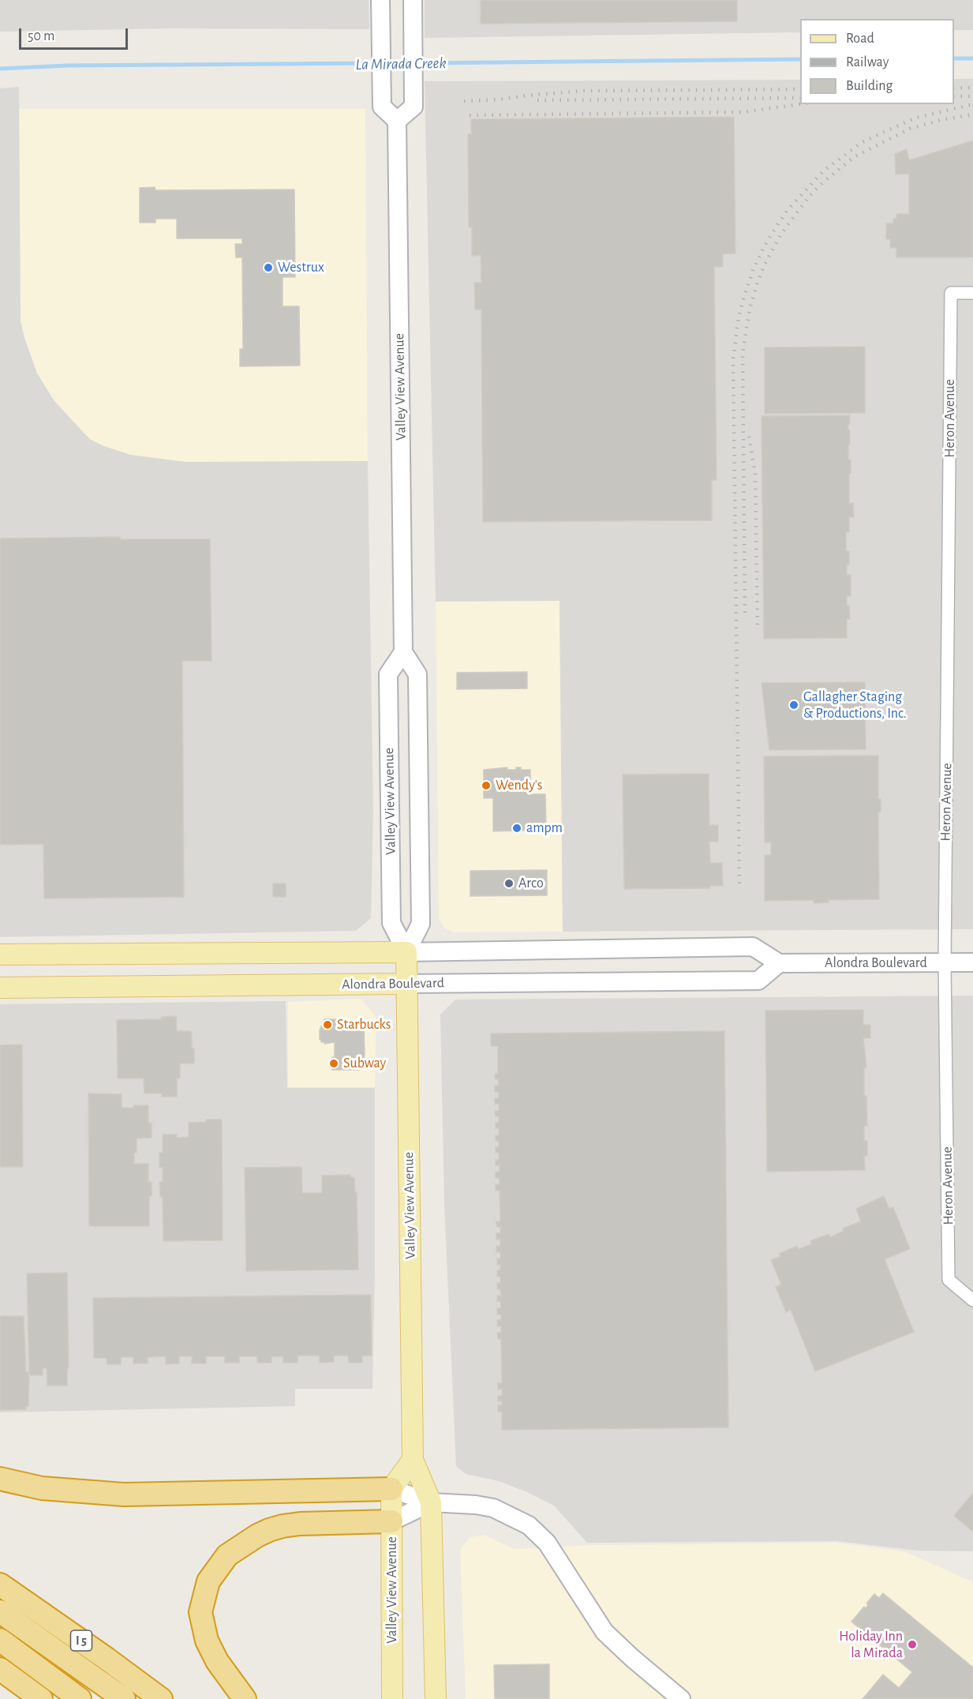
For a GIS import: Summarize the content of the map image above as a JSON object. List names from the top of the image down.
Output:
{
  "streets": {
    "highway": ["I 5"],
    "main road": ["Valley View Avenue", "Alondra Boulevard"],
    "street": ["Heron Avenue"]
  },
  "crossings": [
    ["Valley View Avenue", "Alondra Boulevard"],
    ["Heron Avenue", "Alondra Boulevard"]
  ],
  "water": ["La Mirada Creek"],
  "places": [
    "Westrux",
    "Gallagher Staging & Productions, Inc.",
    "Wendy's",
    "ampm",
    "Arco",
    "Starbucks",
    "Subway",
    "Holiday Inn la Mirada"
  ],
  "legend": ["Road", "Railway", "Building"],
  "scale_bar": "50 m"
}
